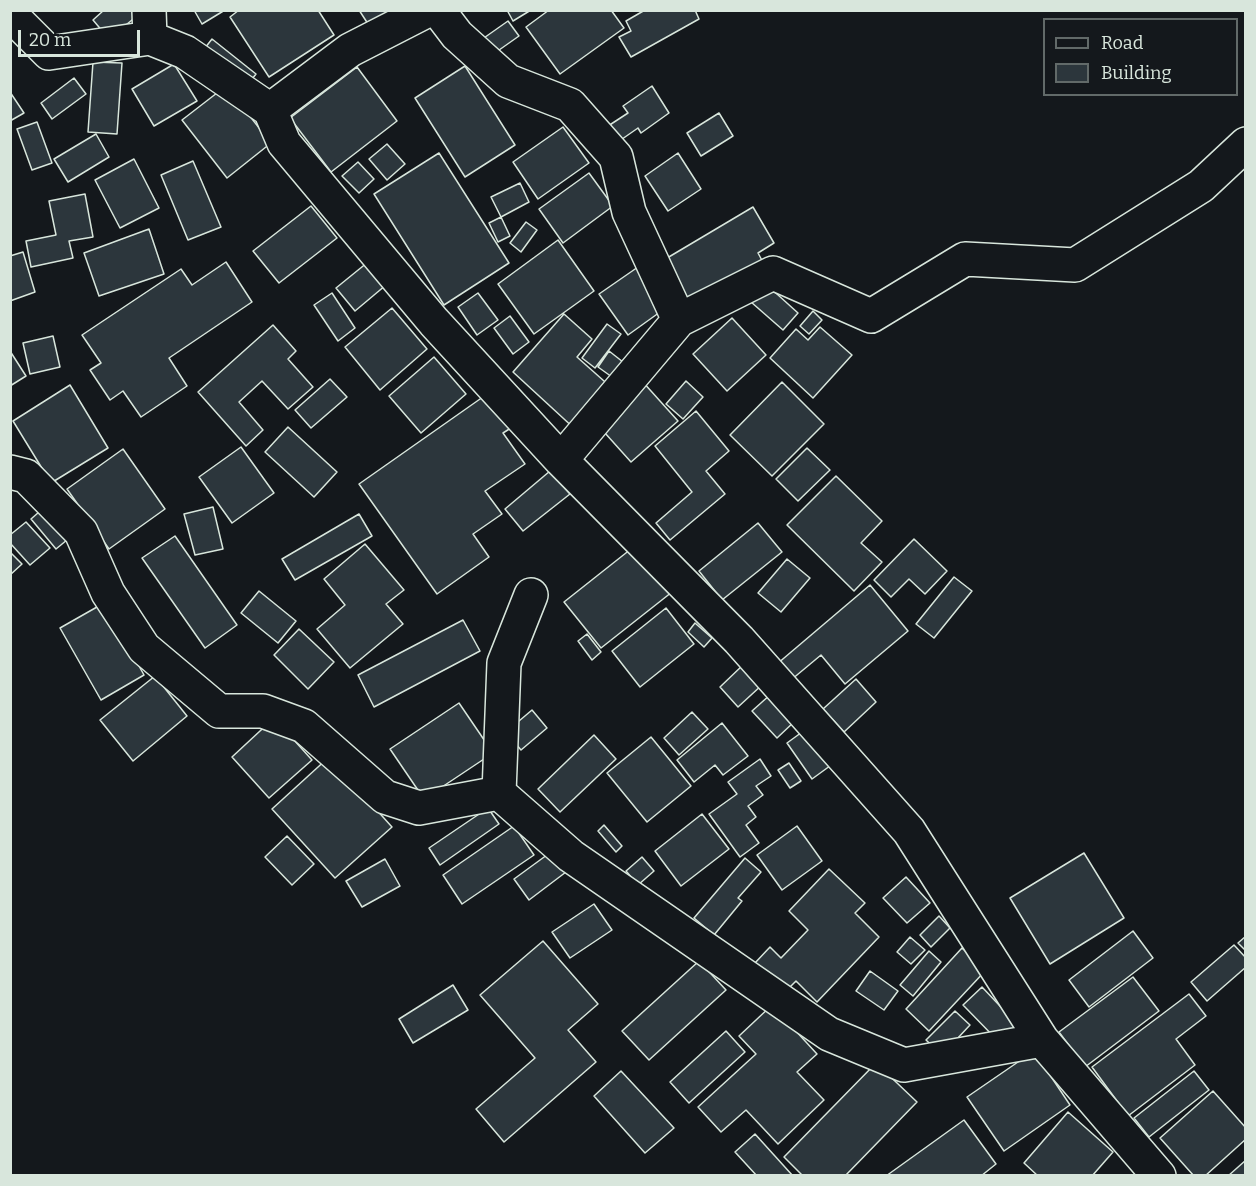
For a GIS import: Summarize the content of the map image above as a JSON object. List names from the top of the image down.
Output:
{
  "legend": ["Road", "Building"],
  "scale_bar": "20 m"
}
